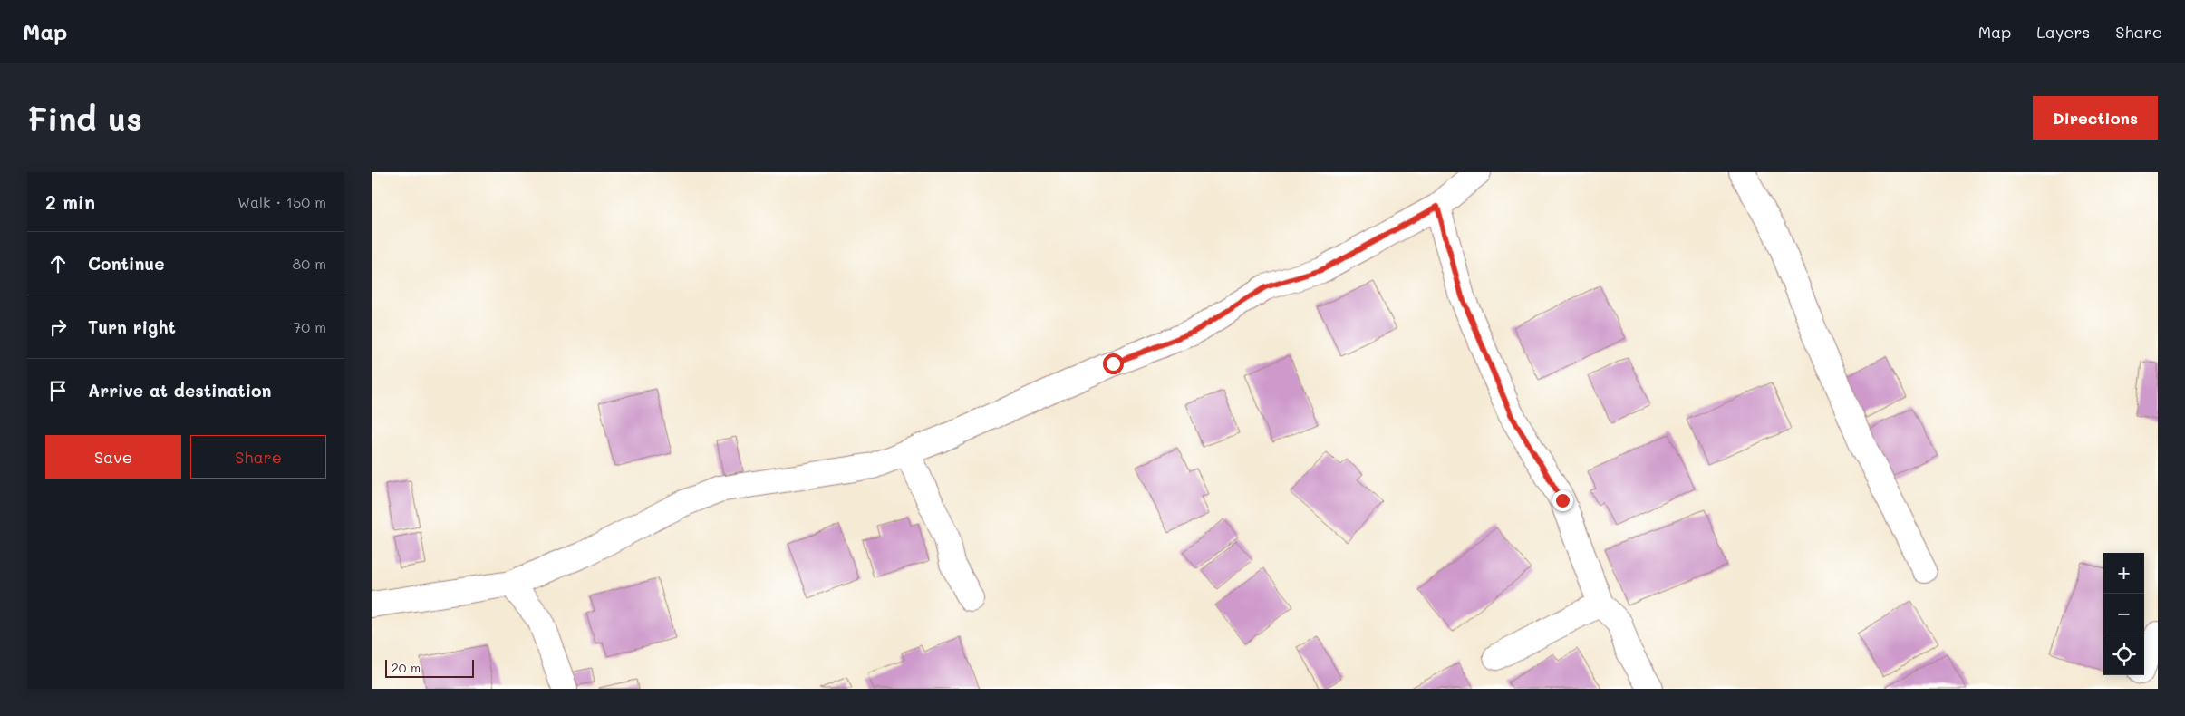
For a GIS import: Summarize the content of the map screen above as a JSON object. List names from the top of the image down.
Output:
{
  "scale_bar": "20 m",
  "page": {
    "header": "Map",
    "nav": ["Map", "Layers", "Share"],
    "buttons": [
      "Directions",
      ["Save", "Share"]
    ],
    "title": "Find us",
    "heading": ["2 min", "Walk · 150 m"],
    "list": [
      ["Continue", "80 m"],
      ["Turn right", "70 m"],
      "Arrive at destination"
    ],
    "map_buttons": ["+", "−"],
    "scale": "20 m"
  }
}
